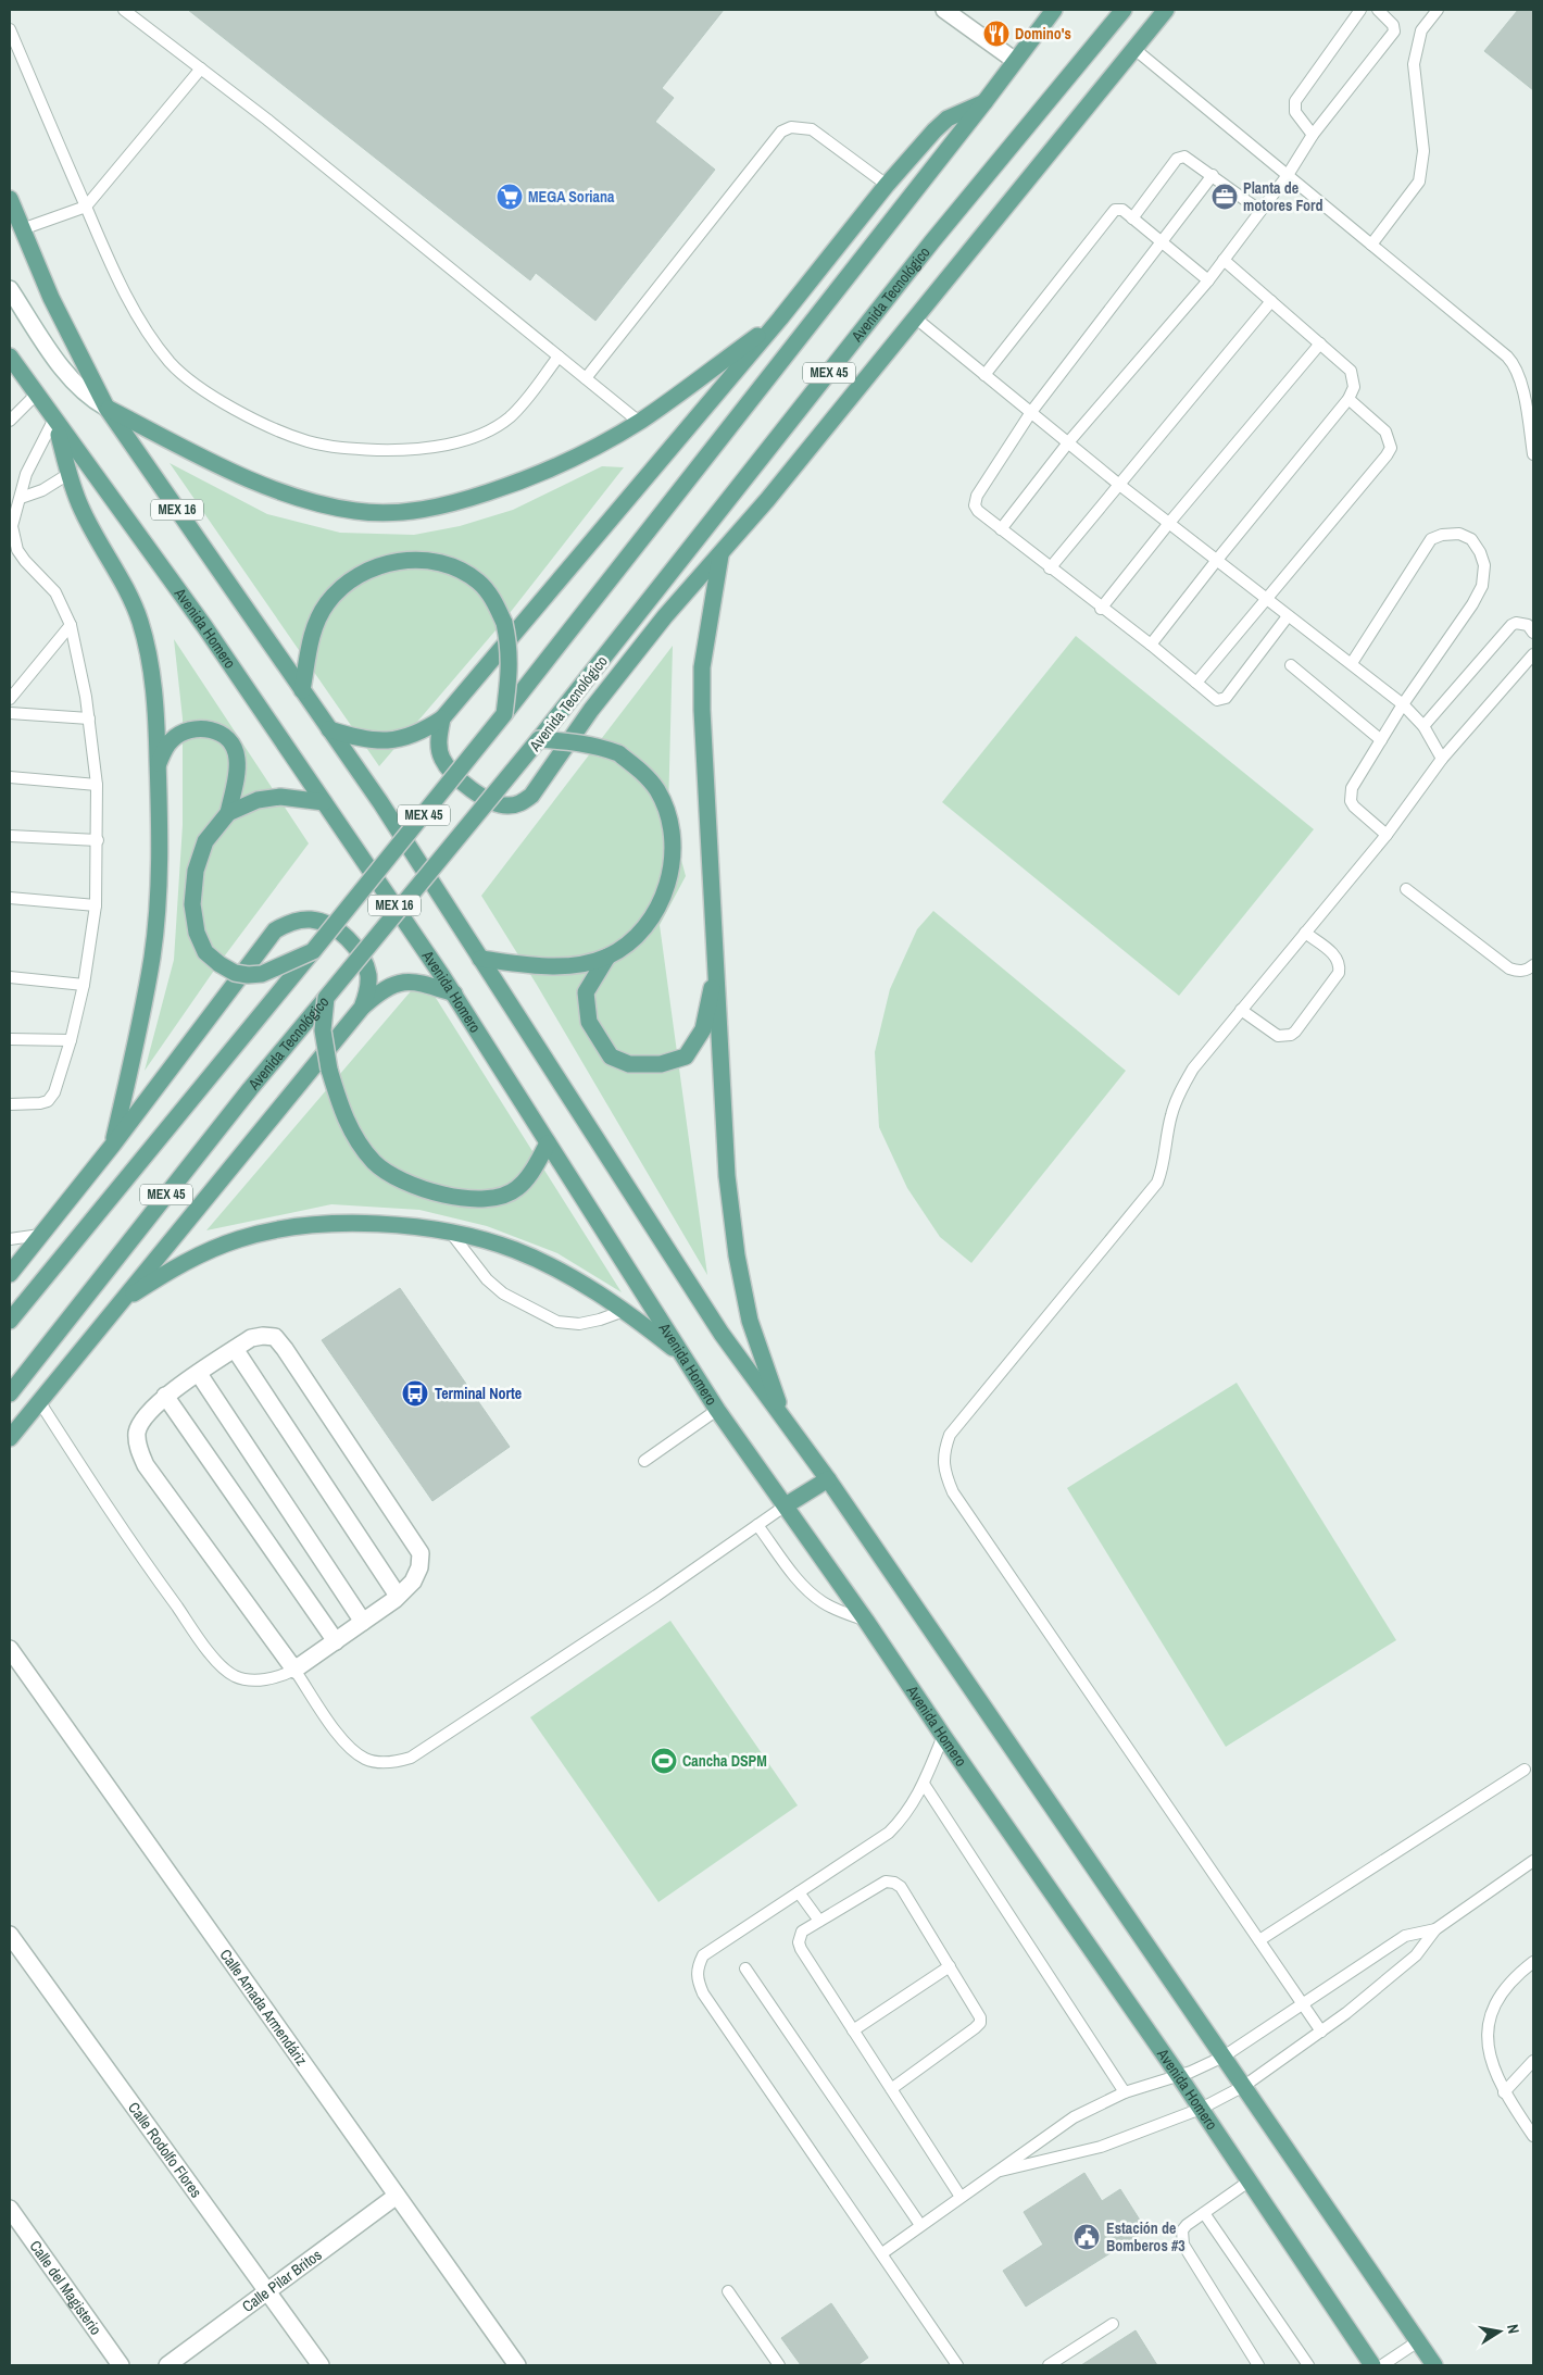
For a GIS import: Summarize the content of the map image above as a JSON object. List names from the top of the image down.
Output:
{
  "streets": {
    "main road": [
      "Avenida Tecnológico",
      "MEX 45",
      "MEX 16",
      "Avenida Homero"
    ],
    "street": [
      "Calle Amada Armendáriz",
      "Calle Rodolfo Flores",
      "Calle Pilar Britos",
      "Calle del Magisterio"
    ]
  },
  "crossings": [
    ["Calle Amada Armendáriz", "Calle Pilar Britos"],
    ["Calle Rodolfo Flores", "Calle Pilar Britos"]
  ],
  "places": {
    "restaurant": ["Domino's"],
    "supermarket": ["MEGA Soriana"],
    "office": ["Planta de motores Ford"],
    "bus stop": ["Terminal Norte"],
    "sports": ["Cancha DSPM"],
    "public building": ["Estación de Bomberos #3"]
  },
  "north": "right"
}
